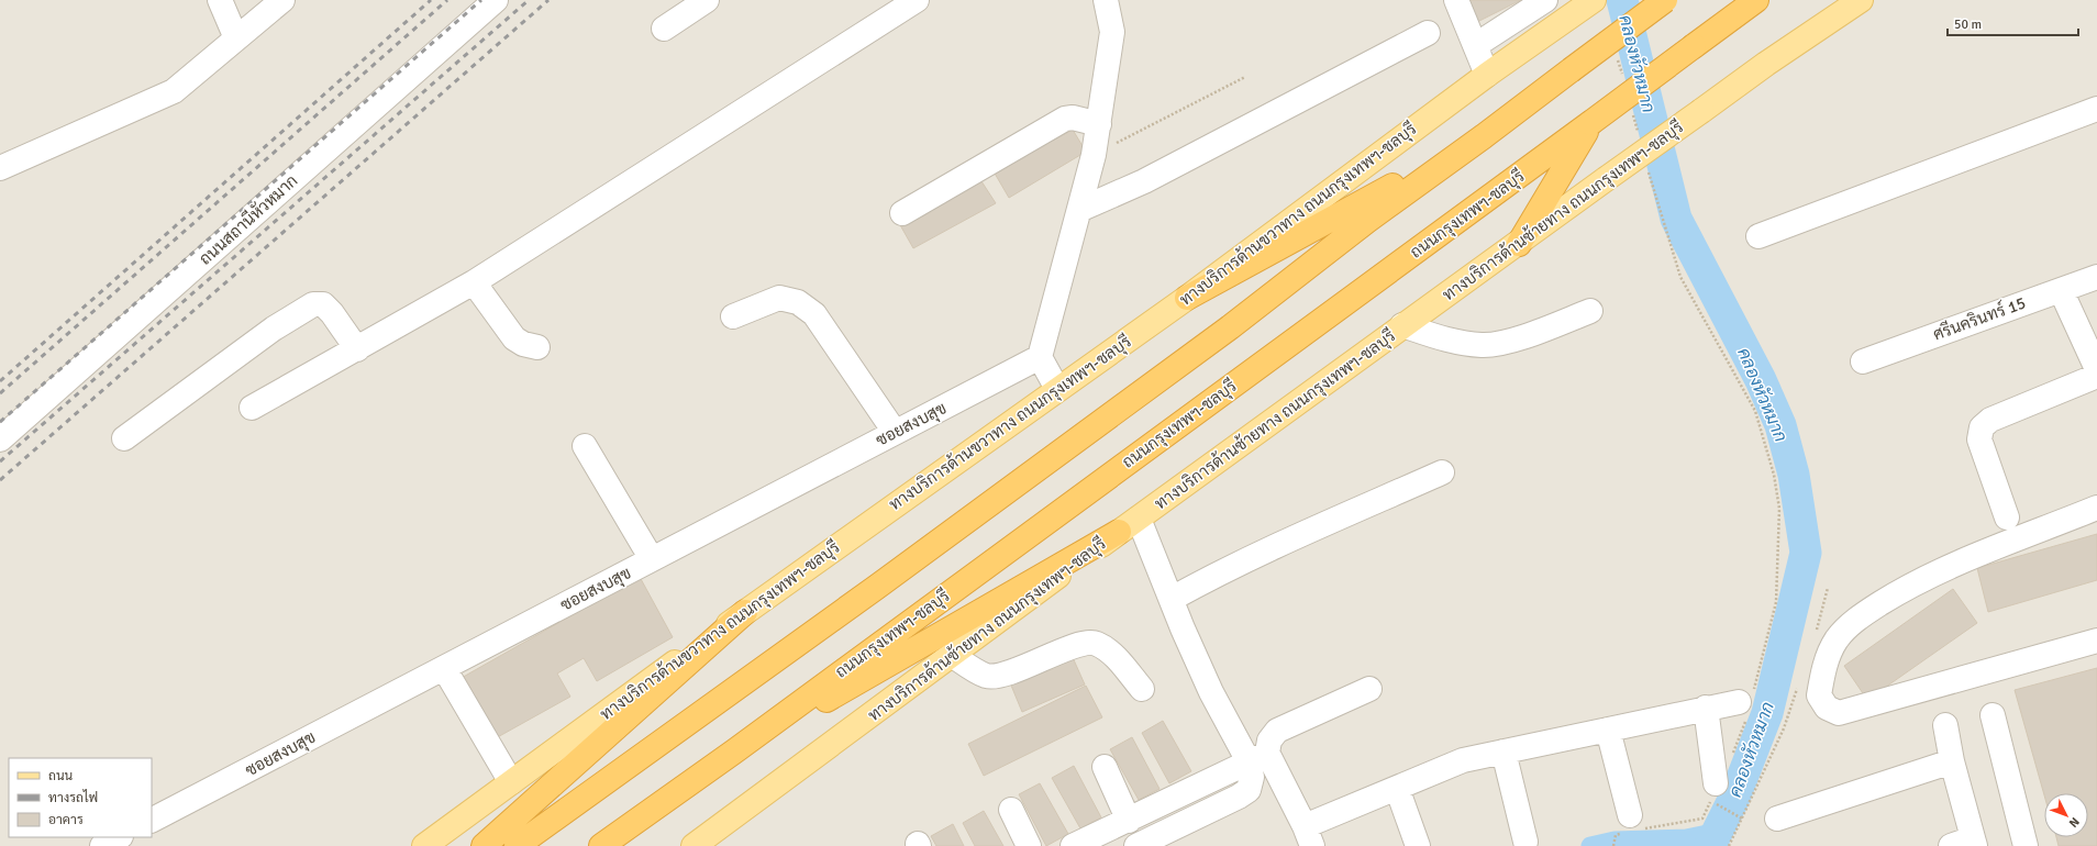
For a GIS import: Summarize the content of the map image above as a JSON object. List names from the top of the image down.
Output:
{
  "streets": {
    "highway": ["ถนนกรุงเทพฯ-ชลบุรี"],
    "main road": ["ทางบริการด้านซ้ายทาง ถนนกรุงเทพฯ-ชลบุรี", "ทางบริการด้านขวาทาง ถนนกรุงเทพฯ-ชลบุรี"],
    "street": ["ถนนสถานีหัวหมาก", "ศรีนครินทร์ 15", "ซอยสงบสุข"]
  },
  "water": ["คลองหัวหมาก"],
  "legend": ["ถนน", "ทางรถไฟ", "อาคาร"],
  "scale_bar": "50 m",
  "north": "bottom right"
}
